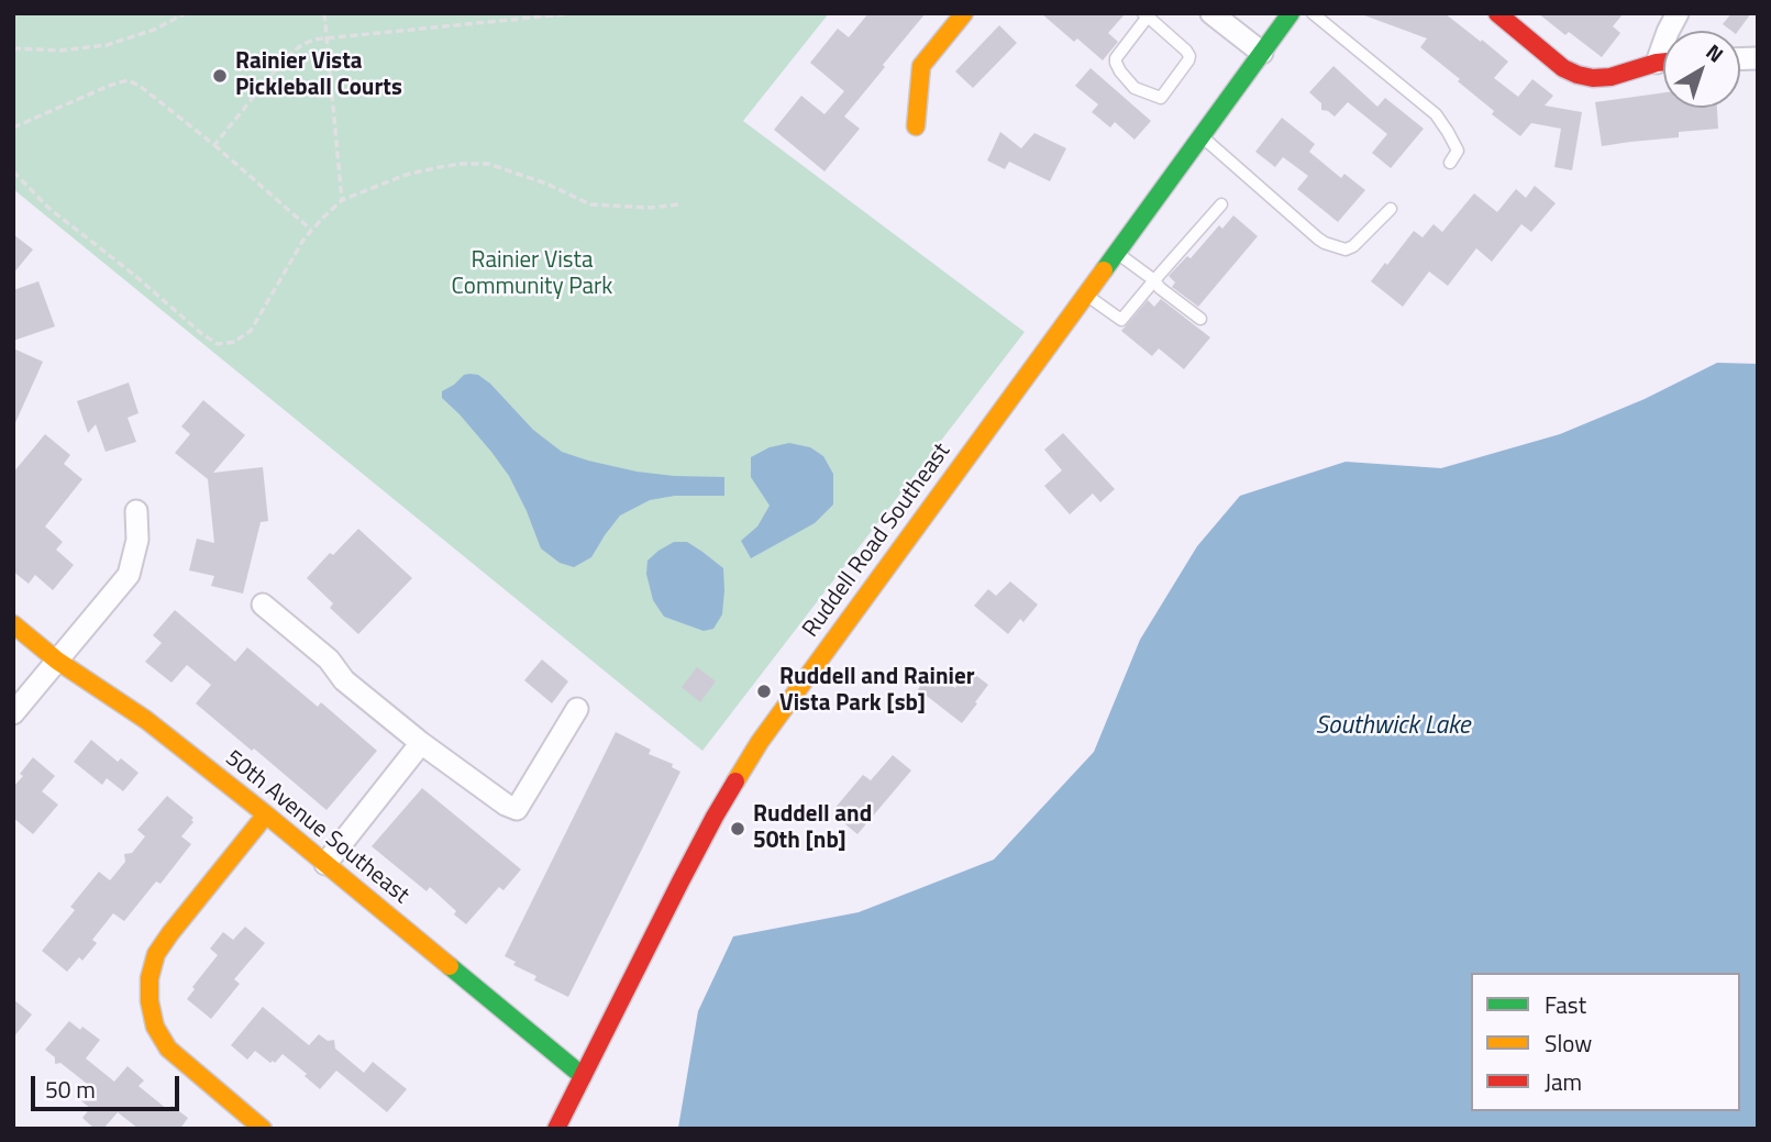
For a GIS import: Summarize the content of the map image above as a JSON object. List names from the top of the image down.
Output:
{
  "streets": {
    "street": ["Ruddell Road Southeast", "50th Avenue Southeast"]
  },
  "crossings": [
    ["Ruddell Road Southeast", "50th Avenue Southeast"]
  ],
  "water": ["Southwick Lake"],
  "parks": ["Rainier Vista Community Park"],
  "places": ["Rainier Vista Pickleball Courts", "Ruddell and Rainier Vista Park [sb]", "Ruddell and 50th [nb]"],
  "legend": ["Fast", "Slow", "Jam"],
  "scale_bar": "50 m",
  "north": "top right"
}
